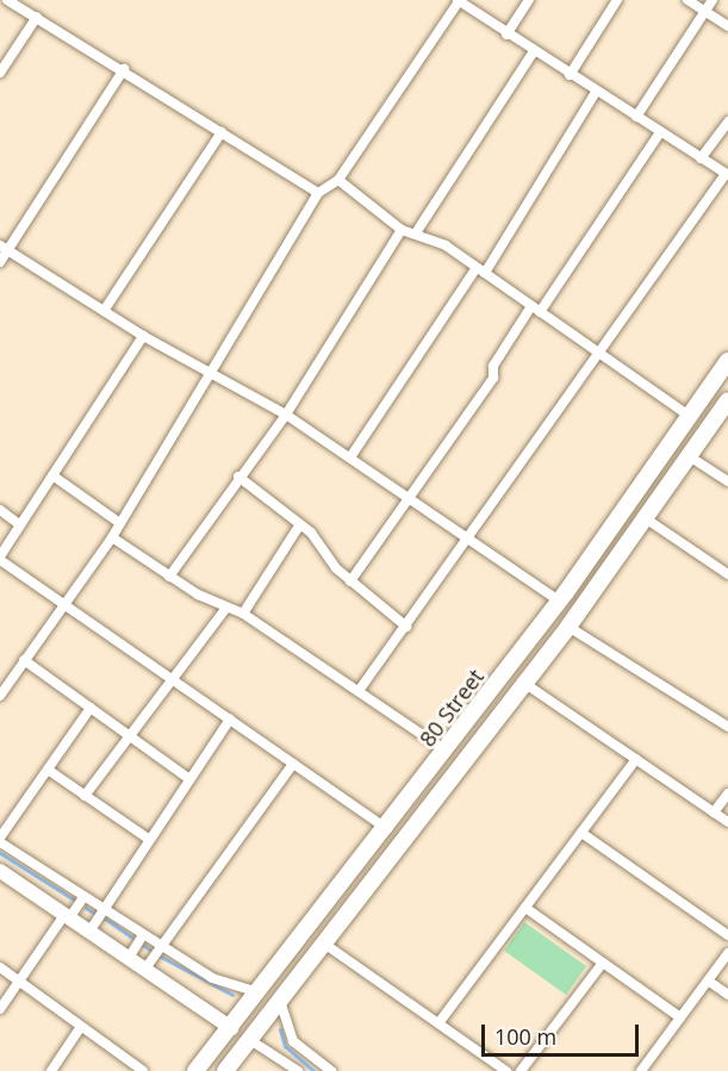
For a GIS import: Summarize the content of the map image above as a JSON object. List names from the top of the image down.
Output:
{
  "streets": {
    "main road": ["80 Street"]
  },
  "scale_bar": "100 m"
}
